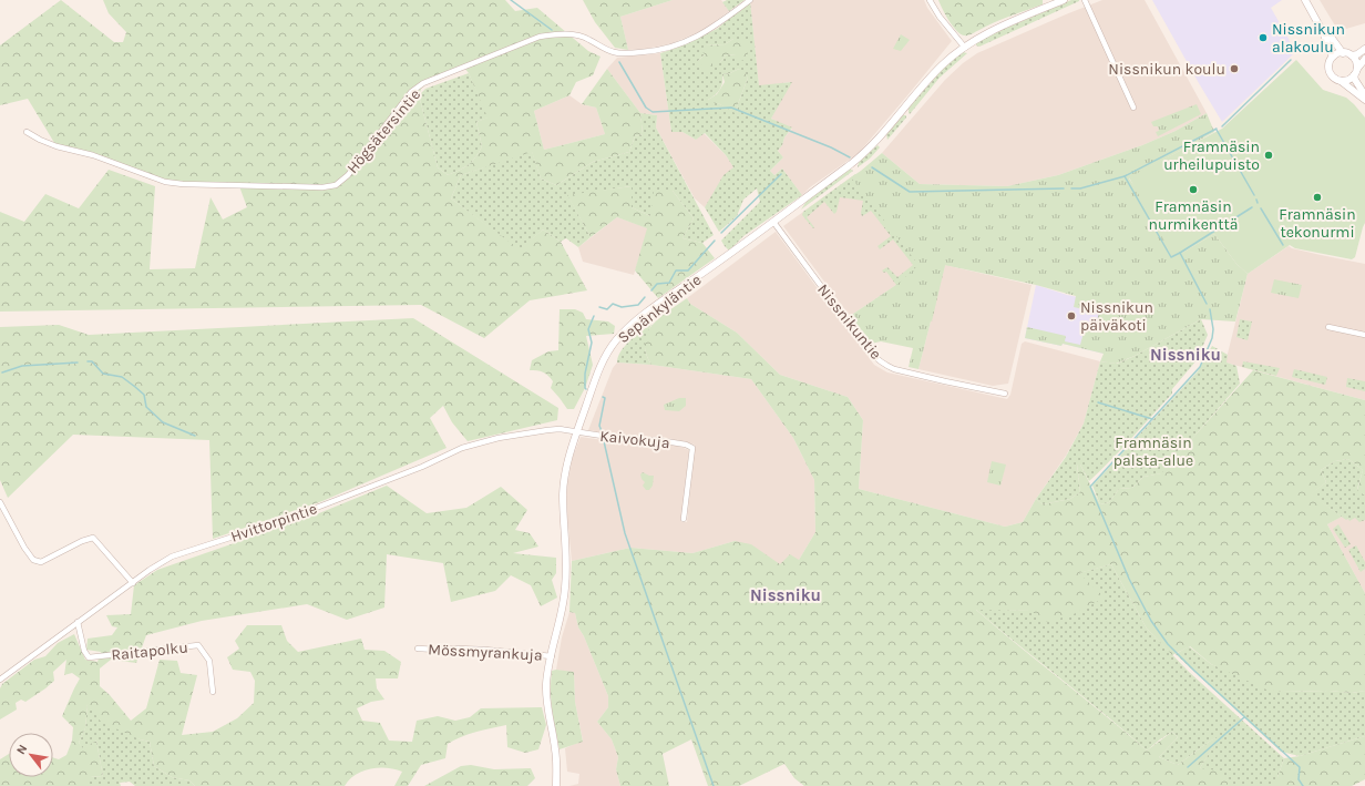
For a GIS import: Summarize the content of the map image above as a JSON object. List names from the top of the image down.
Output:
{
  "streets": {
    "street": [
      "Högsätersintie",
      "Sepänkyläntie",
      "Nissnikuntie",
      "Kaivokuja",
      "Hvittorpintie",
      "Raitapolku",
      "Mössmyrankuja"
    ]
  },
  "crossings": [
    ["Sepänkyläntie", "Nissnikuntie"],
    ["Sepänkyläntie", "Kaivokuja"],
    ["Sepänkyläntie", "Hvittorpintie"],
    ["Sepänkyläntie", "Mössmyrankuja"],
    ["Kaivokuja", "Hvittorpintie"],
    ["Hvittorpintie", "Raitapolku"]
  ],
  "districts": ["Nissniku", "Nissniku"],
  "parks": ["Framnäsin palsta-alue"],
  "places": [
    "Nissnikun alakoulu",
    "Nissnikun koulu",
    "Framnäsin urheilupuisto",
    "Framnäsin nurmikenttä",
    "Framnäsin tekonurmi",
    "Nissnikun päiväkoti"
  ],
  "north": "top left"
}
